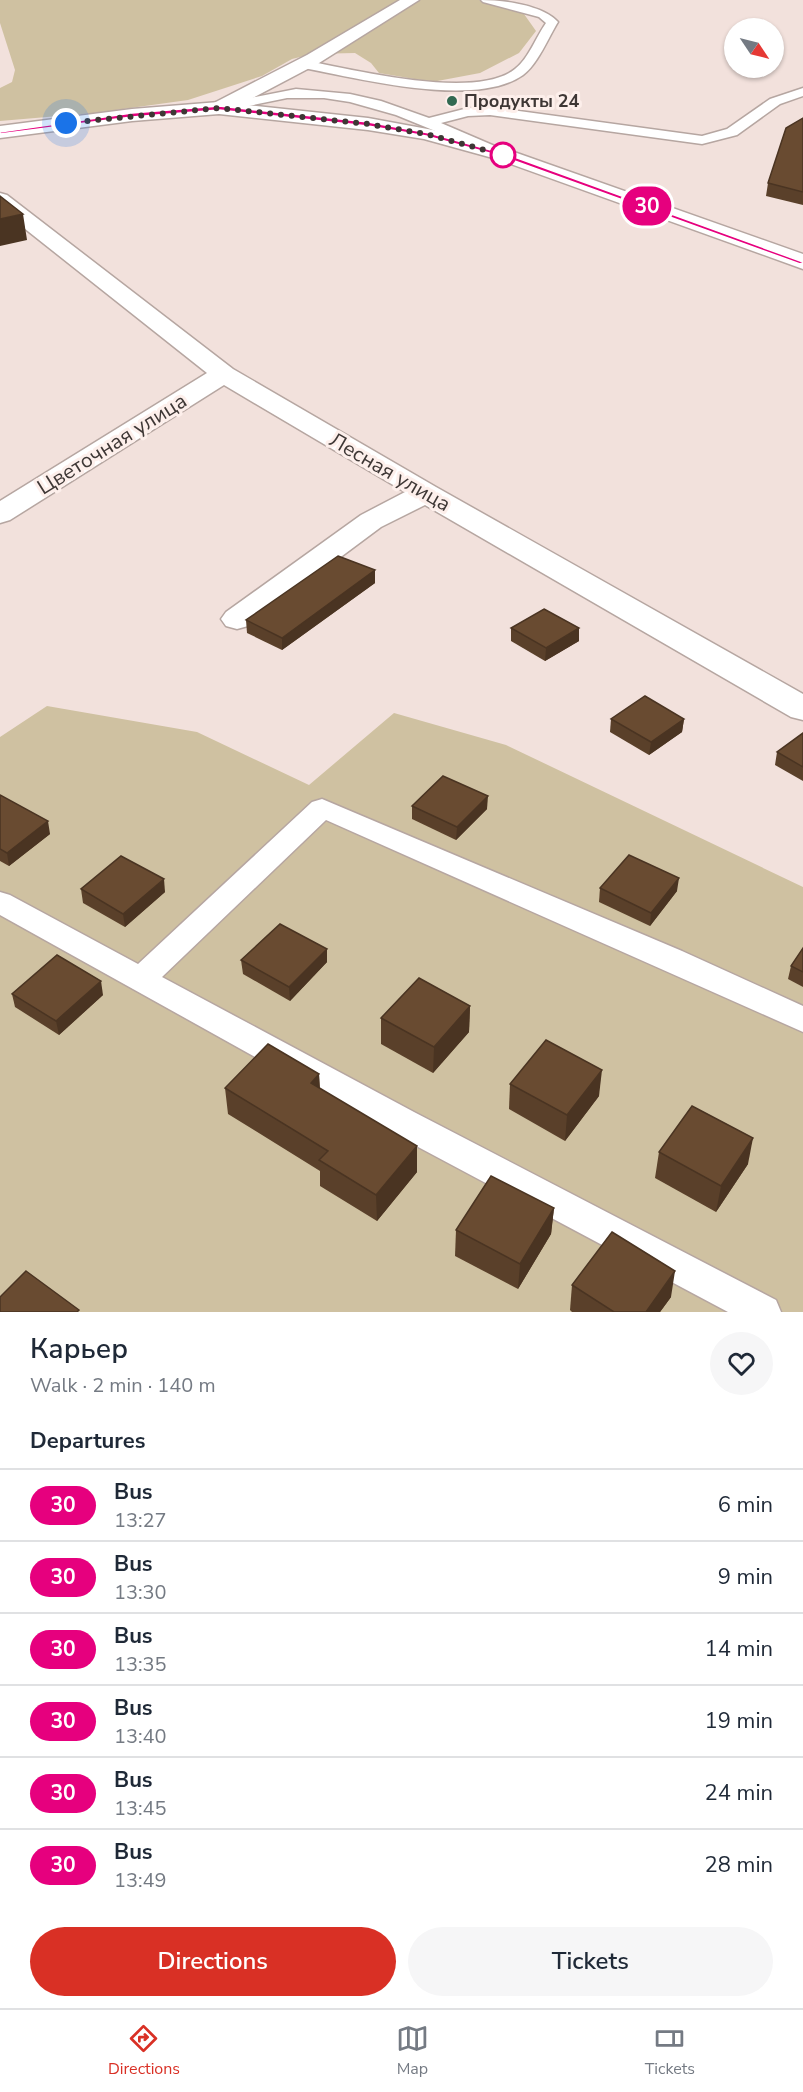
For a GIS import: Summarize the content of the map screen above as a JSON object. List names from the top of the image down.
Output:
{
  "streets": {
    "street": ["Цветочная улица", "Лесная улица"]
  },
  "crossings": [
    ["Цветочная улица", "Лесная улица"]
  ],
  "places": ["Продукты 24"],
  "lines": ["bus line 30"],
  "north": "bottom right",
  "page": {
    "on_map": "30",
    "heading": [
      ["Карьер", "Walk · 2 min · 140 m"],
      "Departures"
    ],
    "list": [
      {
        "mark": "30",
        "name": "Bus",
        "note": "13:27",
        "value": "6 min"
      },
      {
        "mark": "30",
        "name": "Bus",
        "note": "13:30",
        "value": "9 min"
      },
      {
        "mark": "30",
        "name": "Bus",
        "note": "13:35",
        "value": "14 min"
      },
      {
        "mark": "30",
        "name": "Bus",
        "note": "13:40",
        "value": "19 min"
      },
      {
        "mark": "30",
        "name": "Bus",
        "note": "13:45",
        "value": "24 min"
      },
      {
        "mark": "30",
        "name": "Bus",
        "note": "13:49",
        "value": "28 min"
      }
    ],
    "buttons": ["Directions", "Tickets"],
    "tabs": ["Directions", "Map", "Tickets"]
  }
}
